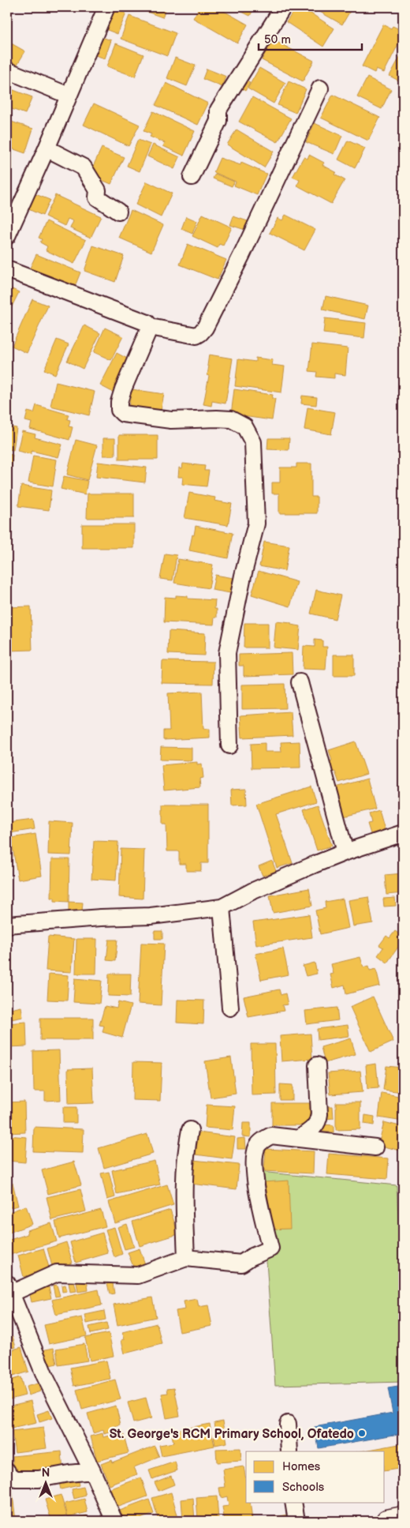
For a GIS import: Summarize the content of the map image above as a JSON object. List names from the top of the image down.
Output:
{
  "places": ["St. George's RCM Primary School, Ofatedo"],
  "legend": ["Homes", "Schools"],
  "scale_bar": "50 m",
  "north": "top"
}
